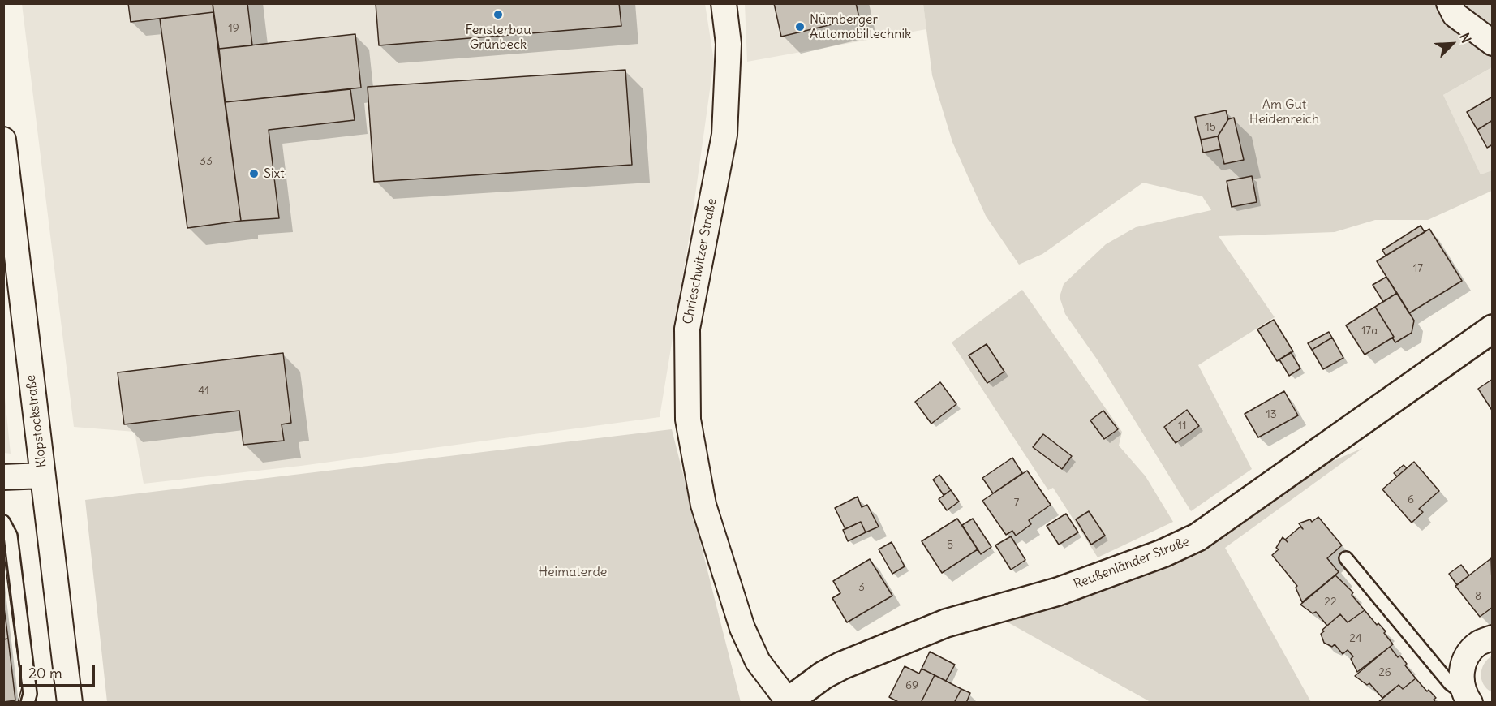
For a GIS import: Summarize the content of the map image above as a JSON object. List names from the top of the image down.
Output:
{
  "streets": {
    "street": ["Chrieschwitzer Straße", "Klopstockstraße", "Reußenländer Straße"]
  },
  "crossings": [
    ["Chrieschwitzer Straße", "Reußenländer Straße"]
  ],
  "parks": ["Am Gut Heidenreich", "Heimaterde"],
  "places": ["Fensterbau Grünbeck", "Nürnberger Automobiltechnik", "Sixt"],
  "house_numbers": [
    "19",
    "15",
    "33",
    "17",
    "17a",
    "41",
    "13",
    "11",
    "6",
    "7",
    "5",
    "3",
    "8",
    "22",
    "24",
    "26",
    "69"
  ],
  "scale_bar": "20 m",
  "north": "top right"
}
